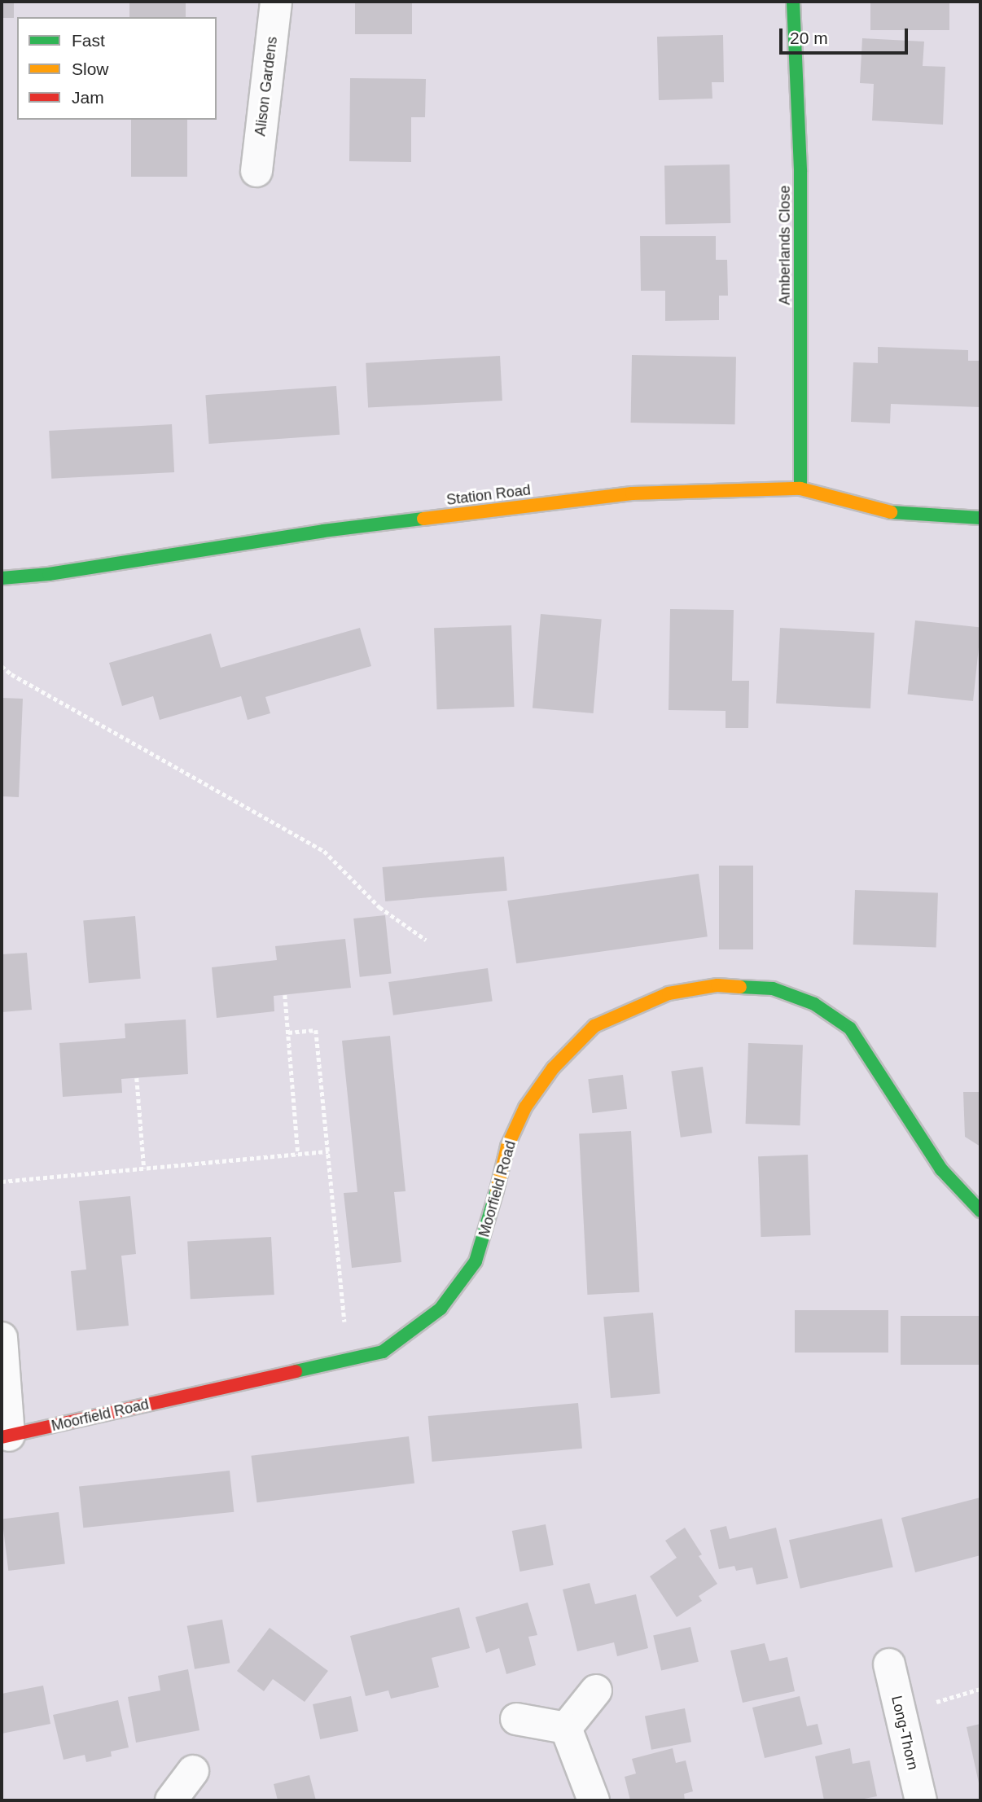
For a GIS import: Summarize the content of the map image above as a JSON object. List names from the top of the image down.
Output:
{
  "streets": {
    "street": [
      "Alison Gardens",
      "Amberlands Close",
      "Station Road",
      "Moorfield Road",
      "Long-Thorn"
    ]
  },
  "crossings": [
    ["Amberlands Close", "Station Road"]
  ],
  "legend": ["Fast", "Slow", "Jam"],
  "scale_bar": "20 m"
}
